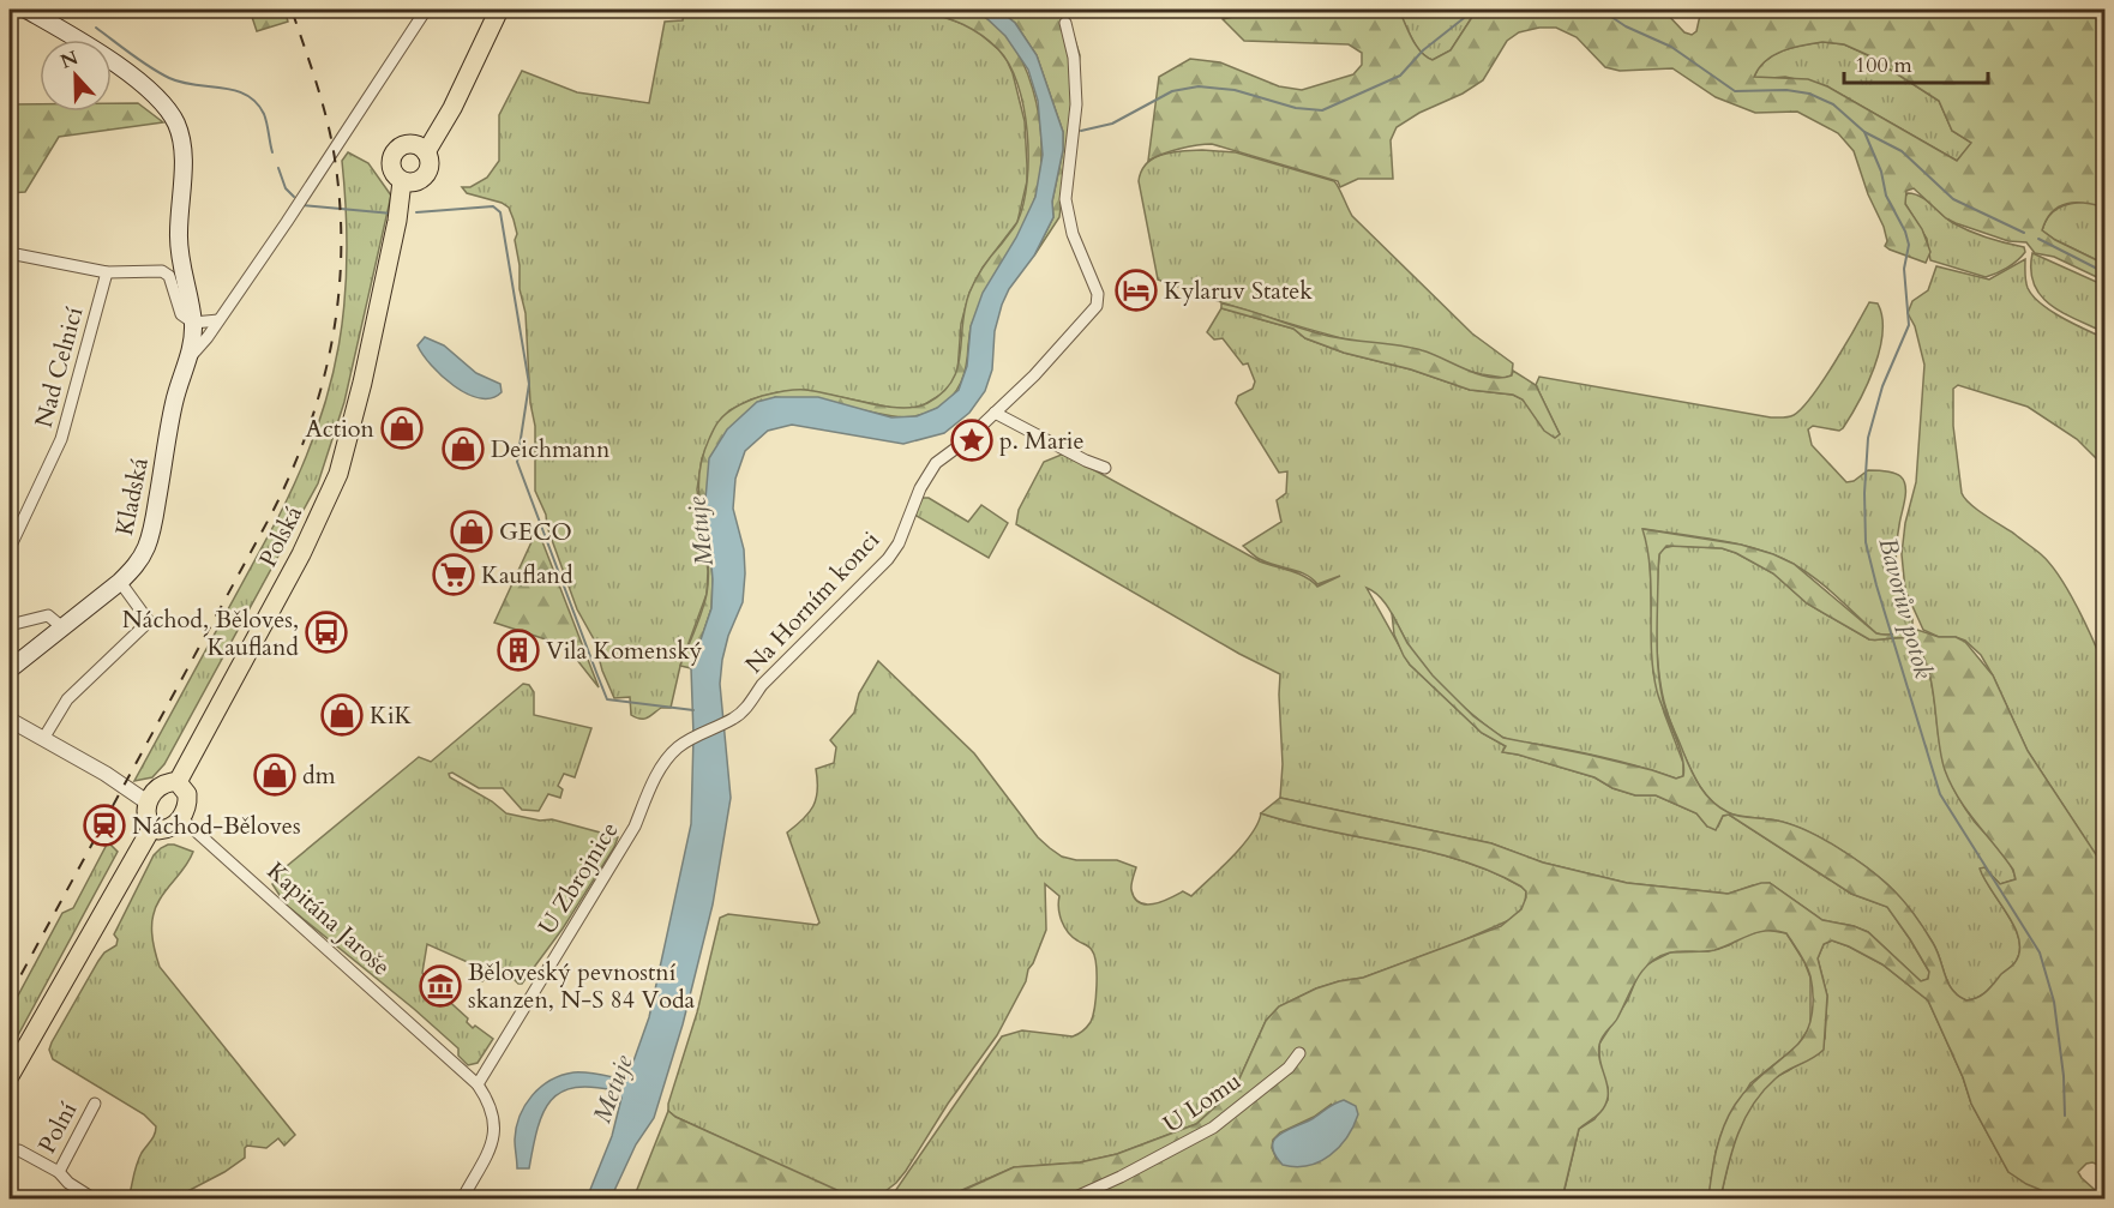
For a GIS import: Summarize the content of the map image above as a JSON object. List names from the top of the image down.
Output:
{
  "streets": {
    "main road": ["Kladská", "Polská"],
    "street": [
      "Nad Celnicí",
      "Na Horním konci",
      "U Zbrojnice",
      "Kapitána Jaroše",
      "U Lomu",
      "Polní"
    ]
  },
  "crossings": [
    ["Polská", "Kapitána Jaroše"],
    ["Na Horním konci", "U Zbrojnice"],
    ["U Zbrojnice", "Kapitána Jaroše"]
  ],
  "water": ["Metuje", "Bavorův potok"],
  "places": {
    "hotel": ["Kylaruv Statek"],
    "shop": [
      "Action",
      "Deichmann",
      "GECO",
      "KiK",
      "dm"
    ],
    "place": ["p. Marie"],
    "supermarket": ["Kaufland"],
    "bus stop": ["Náchod, Běloves, Kaufland"],
    "building": ["Vila Komenský"],
    "station": ["Náchod-Běloves"],
    "museum": ["Běloveský pevnostní skanzen, N-S 84 Voda"]
  },
  "scale_bar": "100 m",
  "north": "top"
}
